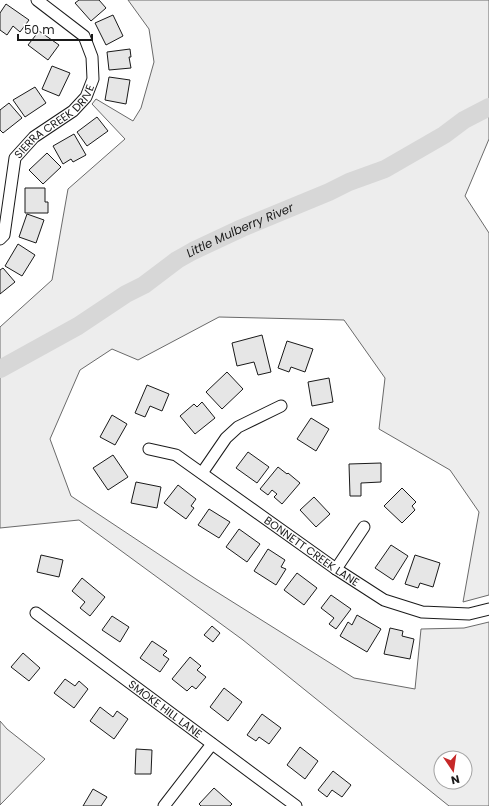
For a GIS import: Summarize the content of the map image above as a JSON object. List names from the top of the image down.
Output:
{
  "streets": {
    "street": ["SIERRA CREEK DRIVE", "BONNETT CREEK LANE", "SMOKE HILL LANE"]
  },
  "water": ["Little Mulberry River"],
  "scale_bar": "50 m",
  "north": "bottom"
}
